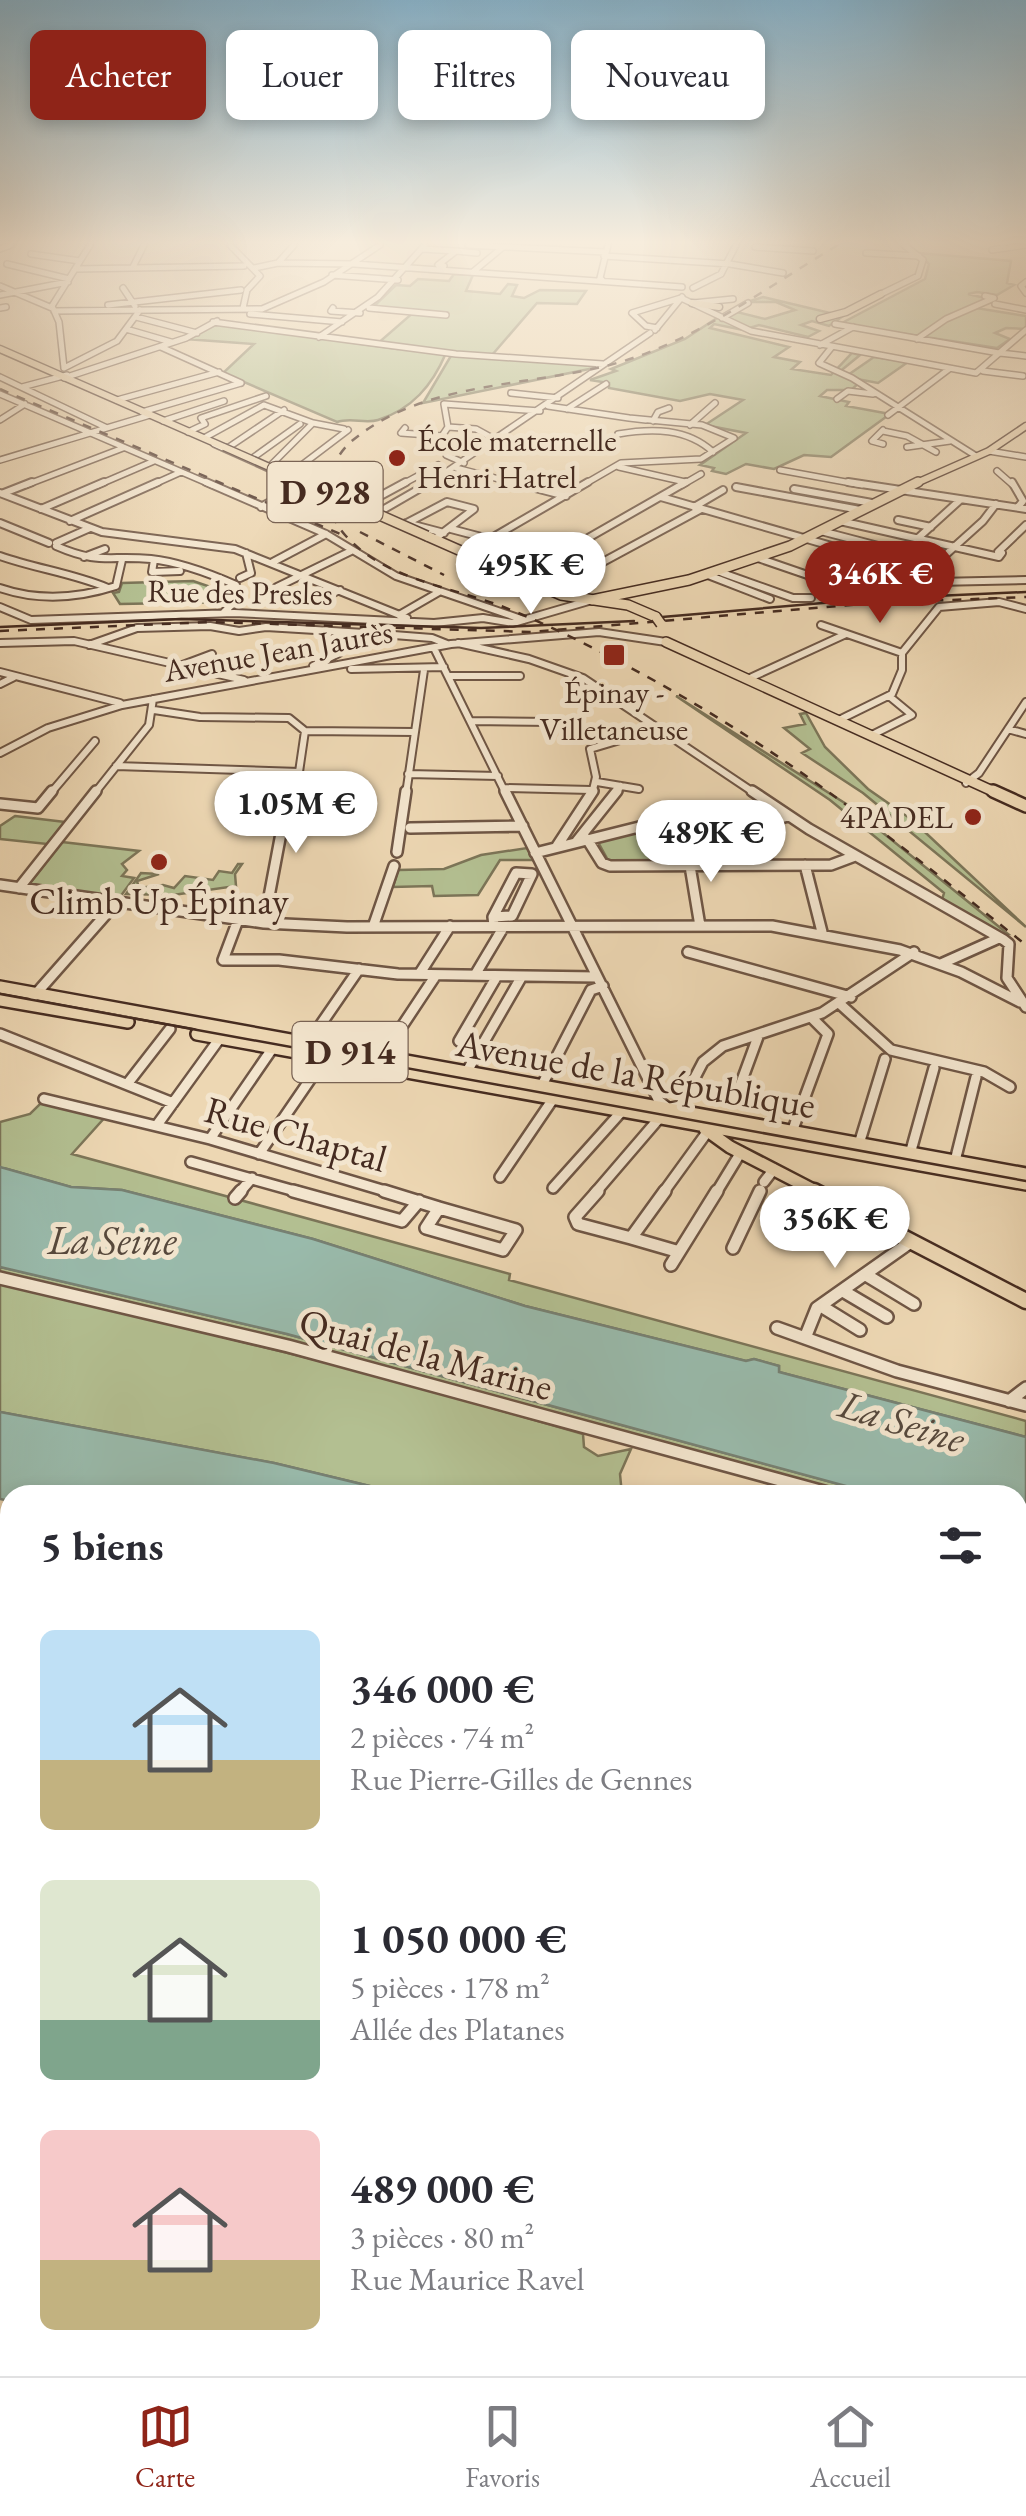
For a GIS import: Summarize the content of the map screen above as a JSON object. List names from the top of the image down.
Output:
{
  "streets": {
    "main road": ["D 928", "D 914", "Avenue de la République"],
    "street": [
      "Rue des Presles",
      "Avenue Jean Jaurès",
      "Rue Chaptal",
      "Quai de la Marine"
    ]
  },
  "crossings": [
    ["D 928", "Rue des Presles"],
    ["D 928", "Avenue Jean Jaurès"]
  ],
  "water": ["La Seine"],
  "places": {
    "other": ["École maternelle Henri Hatrel", "4PADEL", "Climb Up Épinay"],
    "transit": ["Épinay - Villetaneuse"]
  },
  "page": {
    "chip": [
      "Acheter",
      "Louer",
      "Filtres",
      "Nouveau"
    ],
    "price": [
      "495K €",
      "346K €",
      "1.05M €",
      "489K €",
      "356K €"
    ],
    "heading": "5 biens",
    "list": [
      {
        "name": "346 000 €",
        "note": "2 pièces · 74 m² · Rue Pierre-Gilles de Gennes"
      },
      {
        "name": "1 050 000 €",
        "note": "5 pièces · 178 m² · Allée des Platanes"
      },
      {
        "name": "489 000 €",
        "note": "3 pièces · 80 m² · Rue Maurice Ravel"
      }
    ],
    "tabs": ["Carte", "Favoris", "Accueil"]
  }
}
